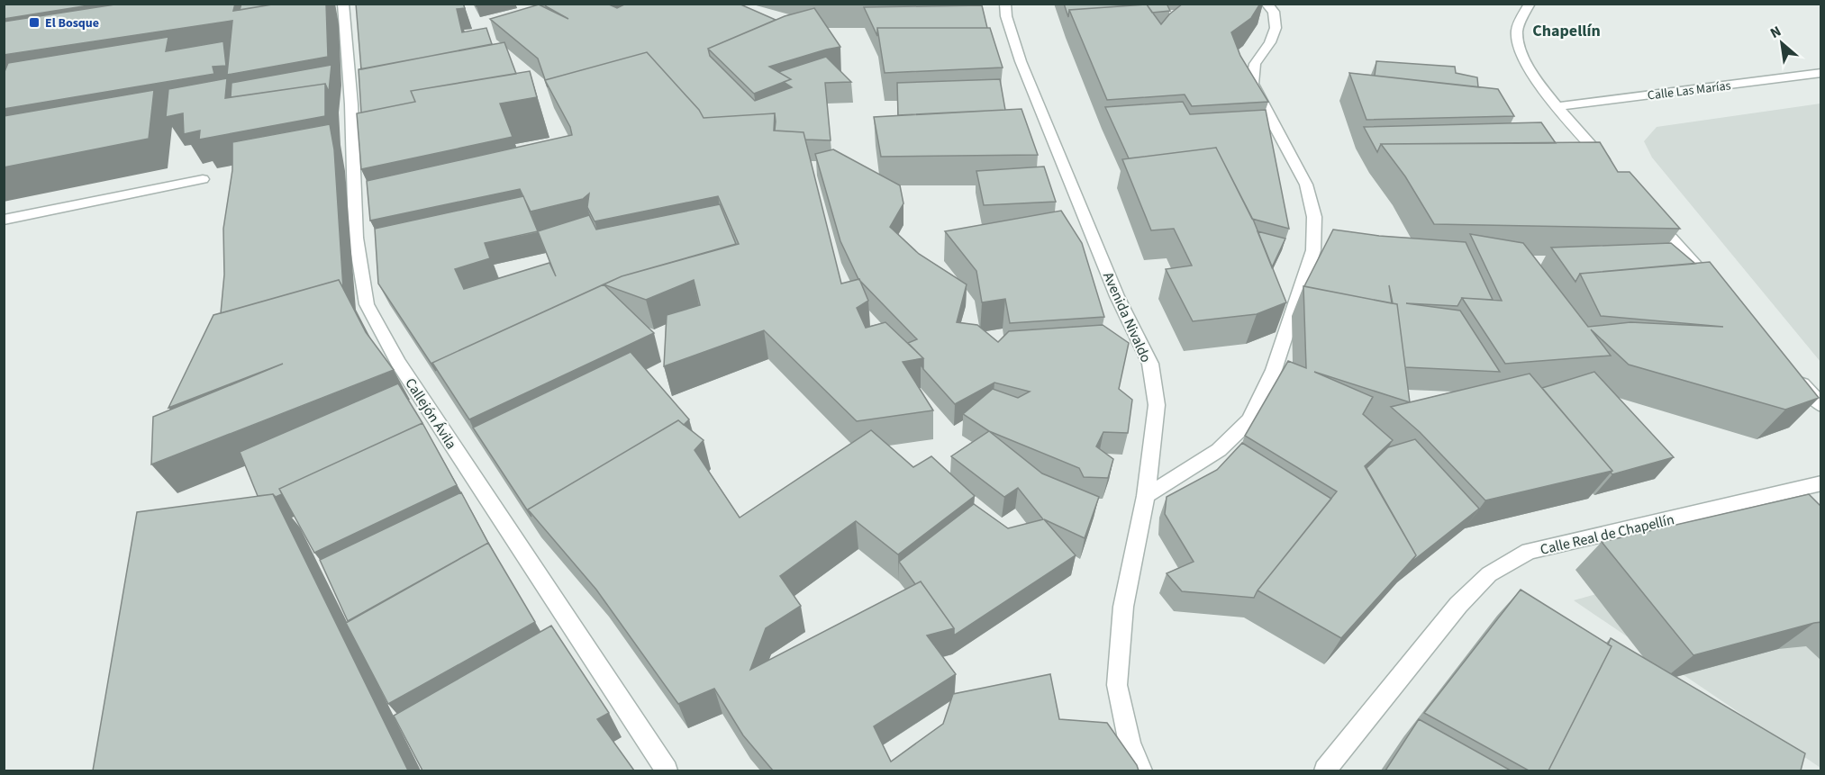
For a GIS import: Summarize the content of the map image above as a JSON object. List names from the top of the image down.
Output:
{
  "streets": {
    "street": [
      "Calle Las Marías",
      "Avenida Nivaldo",
      "Callejón Ávila",
      "Calle Real de Chapellín"
    ]
  },
  "districts": ["Chapellín"],
  "places": {
    "transit": ["El Bosque"]
  },
  "north": "top left"
}
